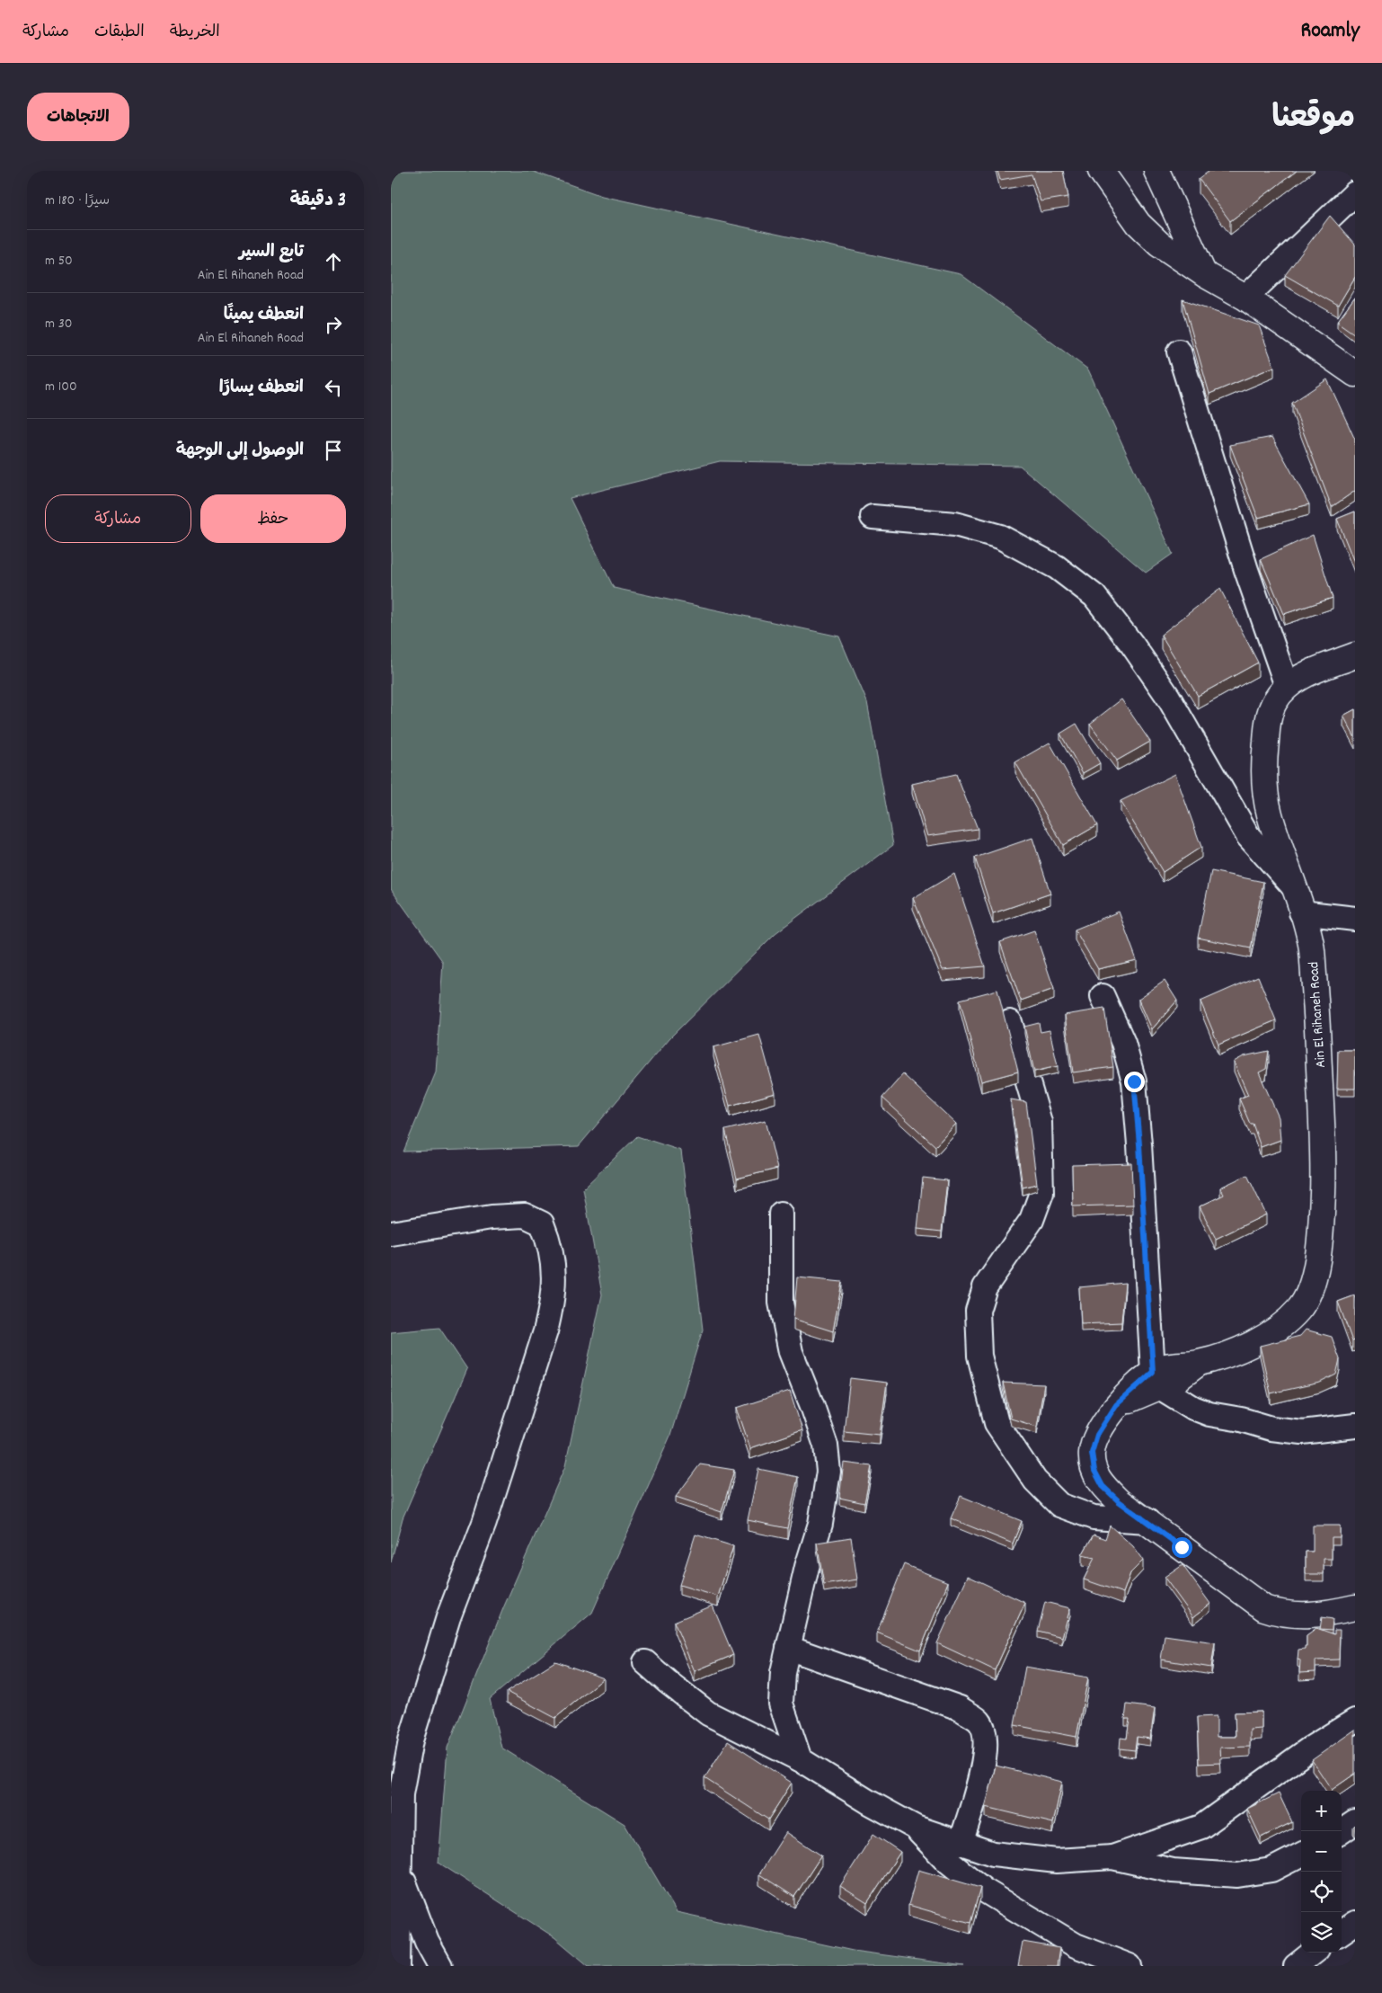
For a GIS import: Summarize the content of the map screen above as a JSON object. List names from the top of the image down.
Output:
{
  "streets": {
    "street": ["Ain El Rihaneh Road"]
  },
  "page": {
    "header": "Roamly",
    "nav": ["الخريطة", "الطبقات", "مشاركة"],
    "title": "موقعنا",
    "buttons": [
      "الاتجاهات",
      ["حفظ", "مشاركة"]
    ],
    "heading": ["3 دقيقة", "سيرًا · 180 m"],
    "list": [
      ["تابع السير", "Ain El Rihaneh Road", "50 m"],
      ["انعطف يمينًا", "Ain El Rihaneh Road", "30 m"],
      ["انعطف يسارًا", "100 m"],
      "الوصول إلى الوجهة"
    ],
    "map_buttons": ["+", "−"]
  }
}
